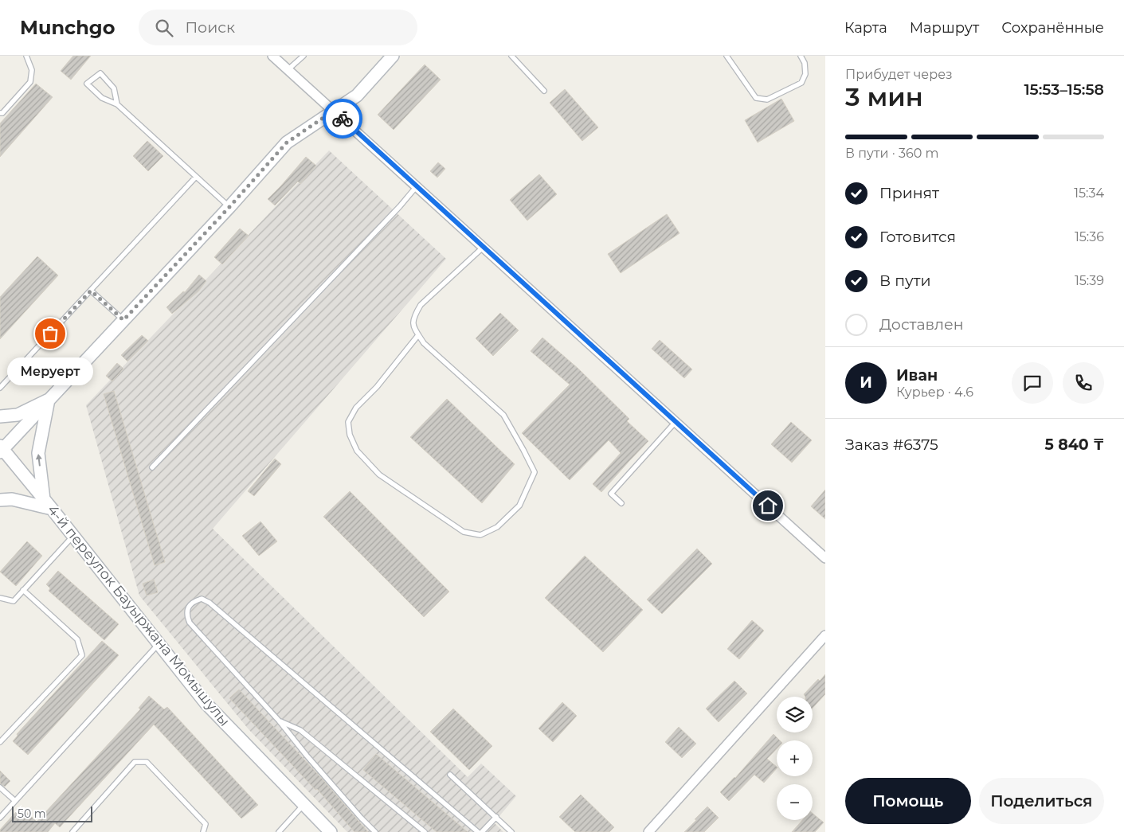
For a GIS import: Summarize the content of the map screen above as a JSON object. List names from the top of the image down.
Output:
{
  "streets": {
    "street": ["4-й переулок Бауыржана Момышулы"]
  },
  "places": ["Меруерт"],
  "scale_bar": "50 m",
  "page": {
    "header": "Munchgo",
    "search": "Поиск",
    "nav": ["Карта", "Маршрут", "Сохранённые"],
    "heading": ["3 мин", "Прибудет через", "15:53–15:58"],
    "panel": [
      "Иван",
      "Курьер · 4.6",
      "Заказ #6375",
      "5 840 ₸"
    ],
    "bar": "В пути · 360 m",
    "list": [
      ["Принят", "15:34"],
      ["Готовится", "15:36"],
      ["В пути", "15:39"],
      "Доставлен"
    ],
    "bubble": "Меруерт",
    "round": "И",
    "map_buttons": ["+", "−"],
    "buttons": ["Помощь", "Поделиться"],
    "scale": "50 m"
  }
}
